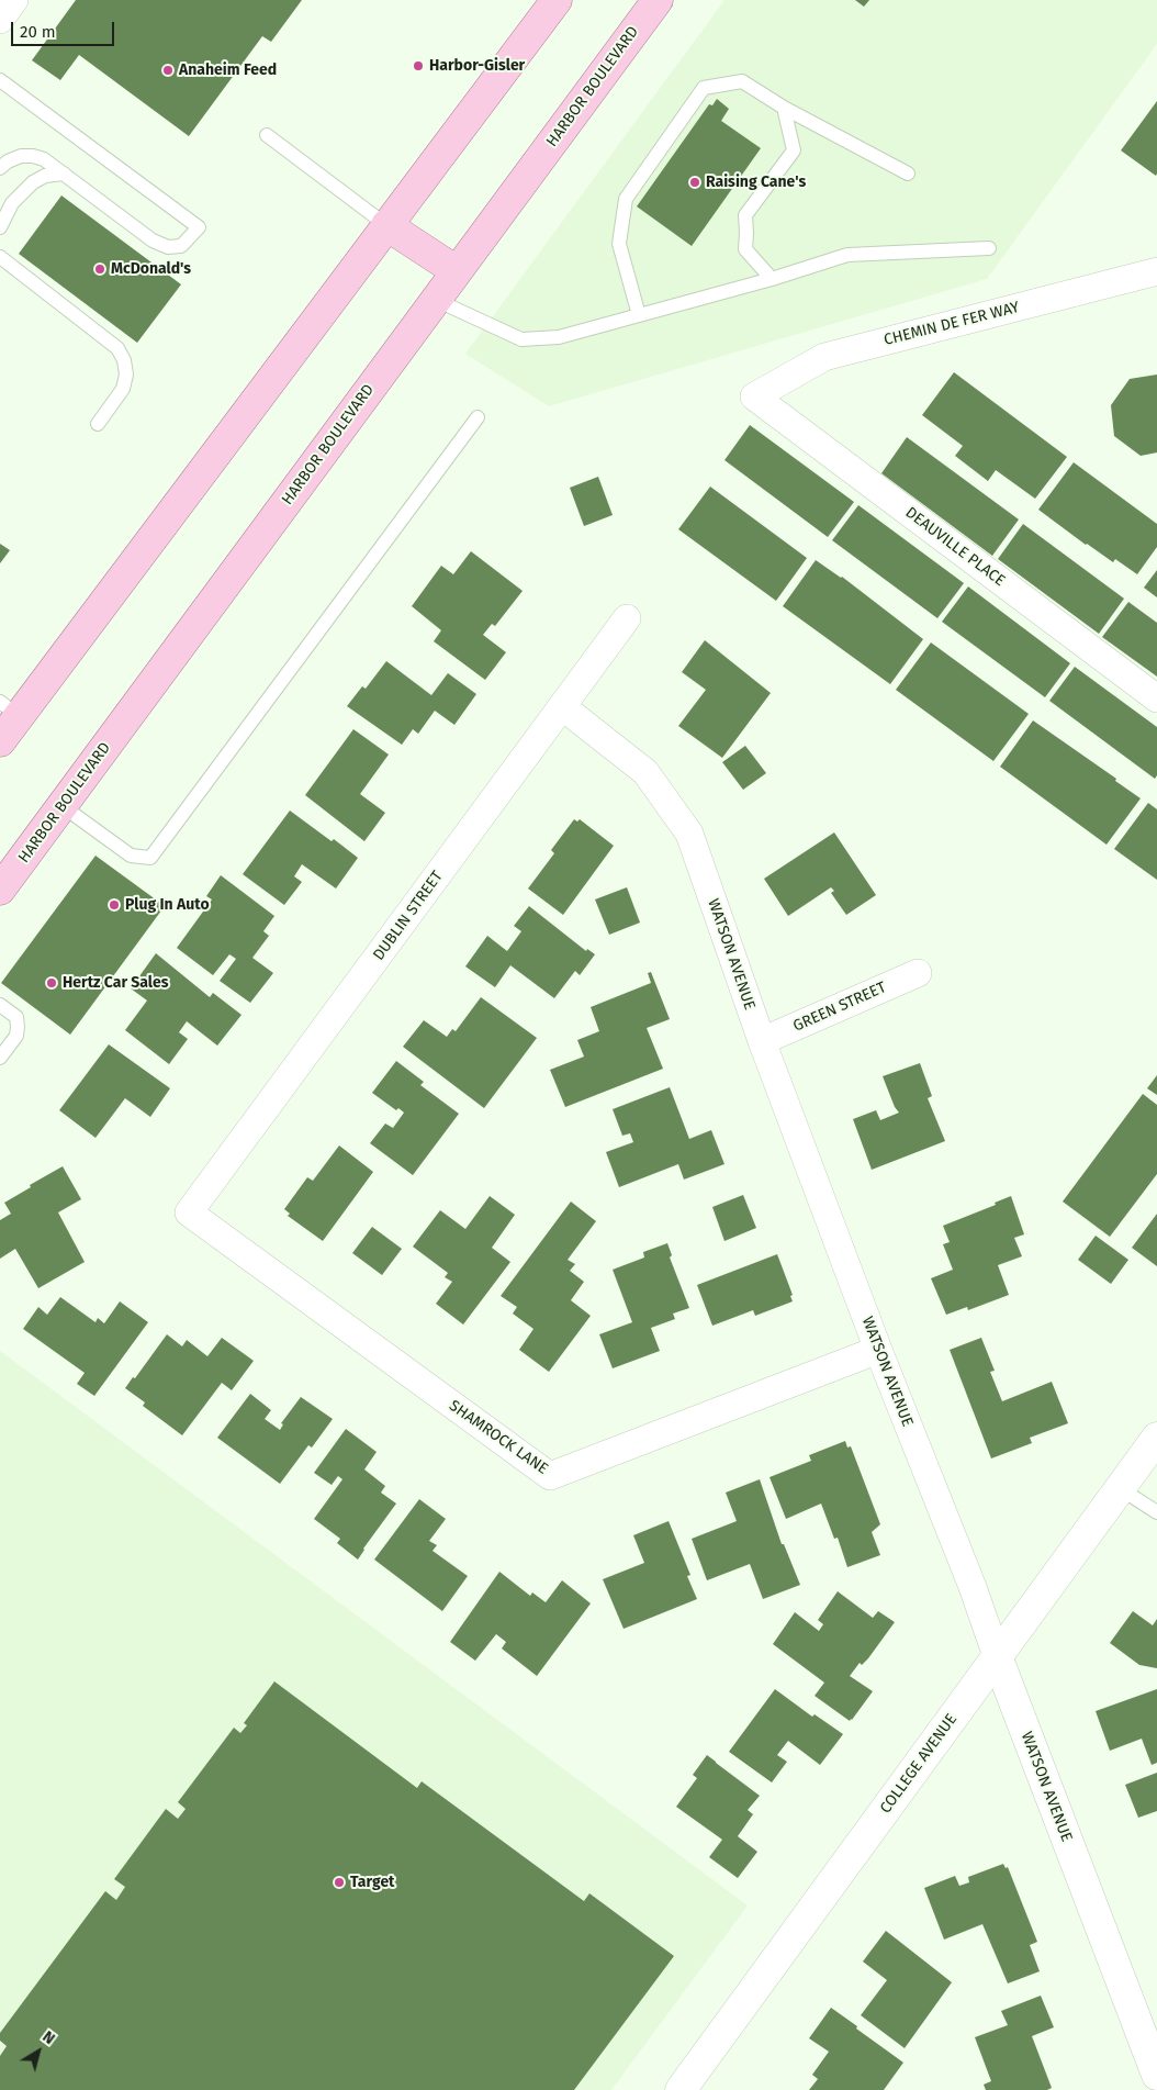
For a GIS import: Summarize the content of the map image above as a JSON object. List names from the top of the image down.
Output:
{
  "streets": {
    "main road": ["HARBOR BOULEVARD"],
    "street": [
      "CHEMIN DE FER WAY",
      "DEAUVILLE PLACE",
      "DUBLIN STREET",
      "WATSON AVENUE",
      "GREEN STREET",
      "SHAMROCK LANE",
      "COLLEGE AVENUE"
    ]
  },
  "crossings": [
    ["CHEMIN DE FER WAY", "DEAUVILLE PLACE"],
    ["DUBLIN STREET", "WATSON AVENUE"],
    ["DUBLIN STREET", "SHAMROCK LANE"],
    ["WATSON AVENUE", "GREEN STREET"],
    ["WATSON AVENUE", "SHAMROCK LANE"],
    ["WATSON AVENUE", "COLLEGE AVENUE"]
  ],
  "places": [
    "Harbor-Gisler",
    "Anaheim Feed",
    "Raising Cane's",
    "McDonald's",
    "Plug In Auto",
    "Hertz Car Sales",
    "Target"
  ],
  "scale_bar": "20 m",
  "north": "top right"
}
